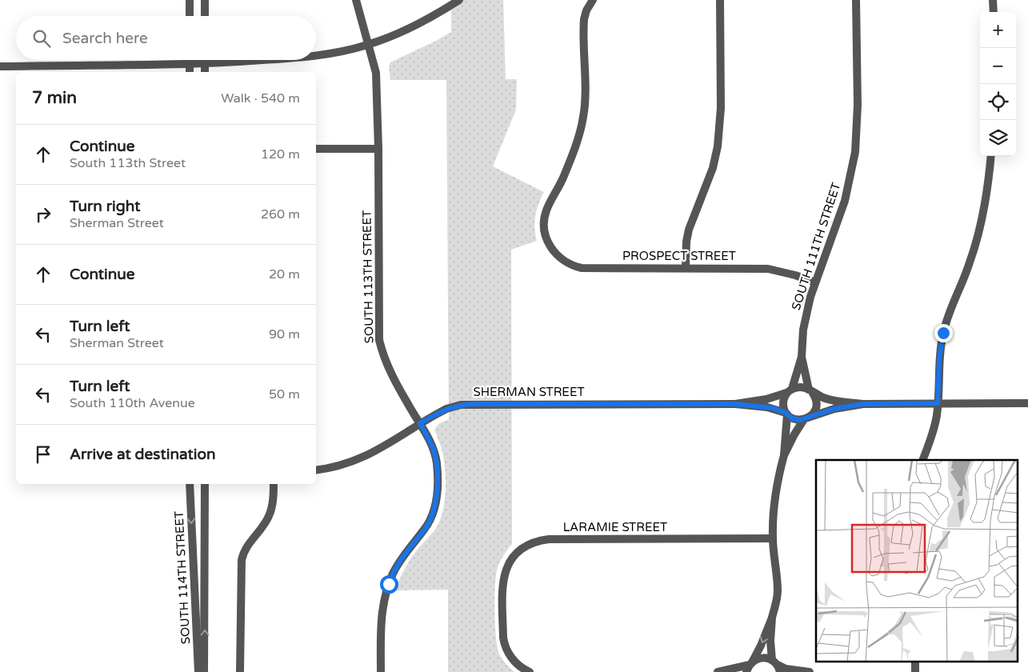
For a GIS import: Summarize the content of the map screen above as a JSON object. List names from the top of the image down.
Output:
{
  "streets": {
    "street": [
      "SOUTH 111TH STREET",
      "PROSPECT STREET",
      "SOUTH 113TH STREET",
      "SHERMAN STREET",
      "LARAMIE STREET",
      "SOUTH 114TH STREET"
    ]
  },
  "crossings": [
    ["SOUTH 111TH STREET", "PROSPECT STREET"],
    ["SOUTH 111TH STREET", "SHERMAN STREET"],
    ["SOUTH 113TH STREET", "SHERMAN STREET"]
  ],
  "page": {
    "map_buttons": ["+", "−"],
    "search": "Search here",
    "heading": ["7 min", "Walk · 540 m"],
    "list": [
      ["Continue", "South 113th Street", "120 m"],
      ["Turn right", "Sherman Street", "260 m"],
      ["Continue", "20 m"],
      ["Turn left", "Sherman Street", "90 m"],
      ["Turn left", "South 110th Avenue", "50 m"],
      "Arrive at destination"
    ]
  }
}
